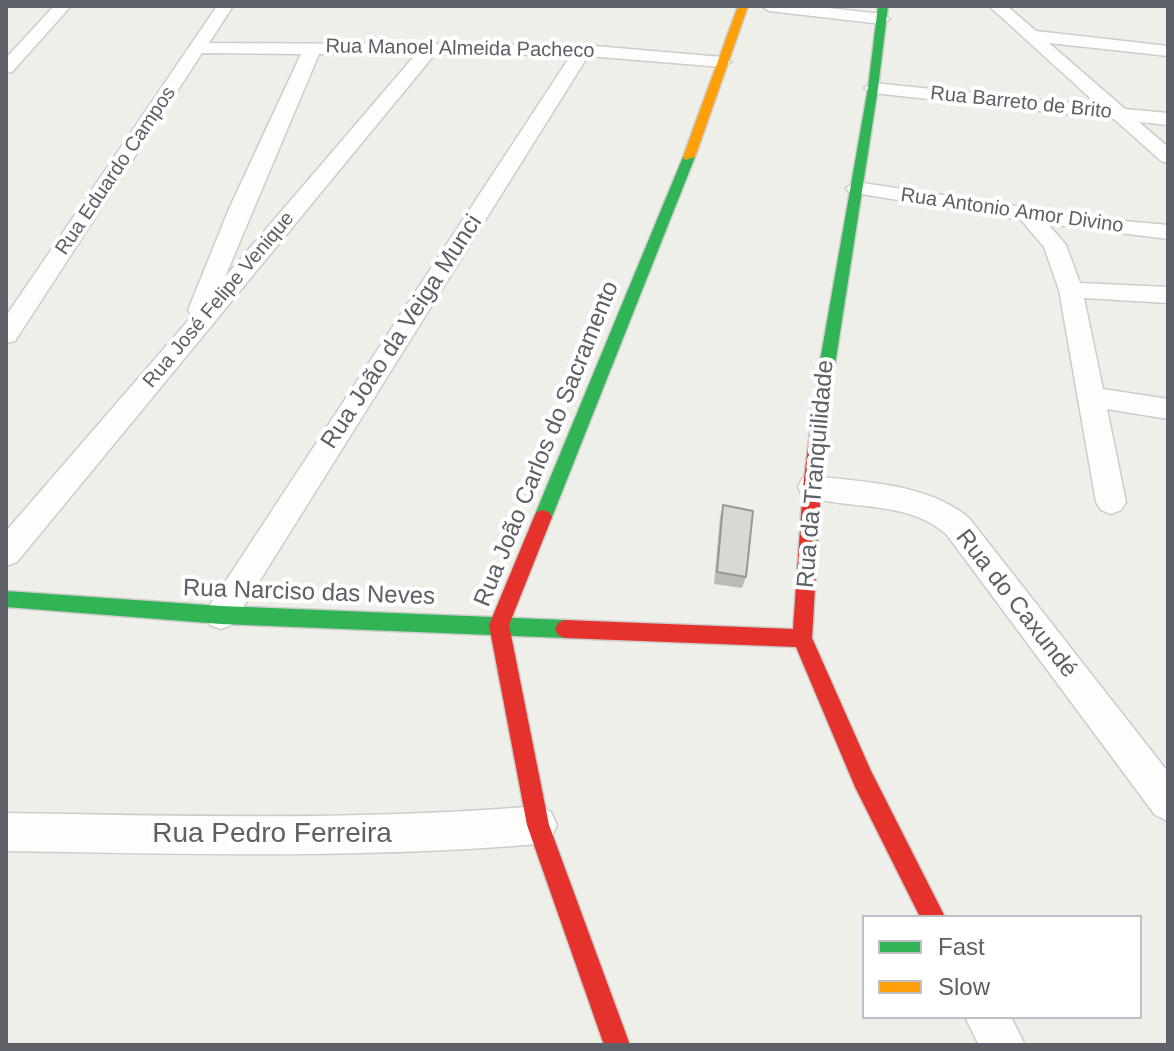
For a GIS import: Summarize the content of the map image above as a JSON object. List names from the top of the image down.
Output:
{
  "streets": {
    "street": [
      "Rua Manoel Almeida Pacheco",
      "Rua Barreto de Brito",
      "Rua Eduardo Campos",
      "Rua Antonio Amor Divino",
      "Rua José Felipe Venique",
      "Rua João da Veiga Munci",
      "Rua João Carlos do Sacramento",
      "Rua da Tranquilidade",
      "Rua Narciso das Neves",
      "Rua do Caxundé",
      "Rua Pedro Ferreira"
    ]
  },
  "crossings": [
    ["Rua Manoel Almeida Pacheco", "Rua Eduardo Campos"],
    ["Rua Manoel Almeida Pacheco", "Rua José Felipe Venique"],
    ["Rua Manoel Almeida Pacheco", "Rua João da Veiga Munci"],
    ["Rua Manoel Almeida Pacheco", "Rua João Carlos do Sacramento"],
    ["Rua Barreto de Brito", "Rua da Tranquilidade"],
    ["Rua Antonio Amor Divino", "Rua da Tranquilidade"],
    ["Rua João da Veiga Munci", "Rua Narciso das Neves"],
    ["Rua João Carlos do Sacramento", "Rua Narciso das Neves"],
    ["Rua João Carlos do Sacramento", "Rua Pedro Ferreira"],
    ["Rua da Tranquilidade", "Rua Narciso das Neves"],
    ["Rua da Tranquilidade", "Rua do Caxundé"]
  ],
  "legend": ["Fast", "Slow"]
}
